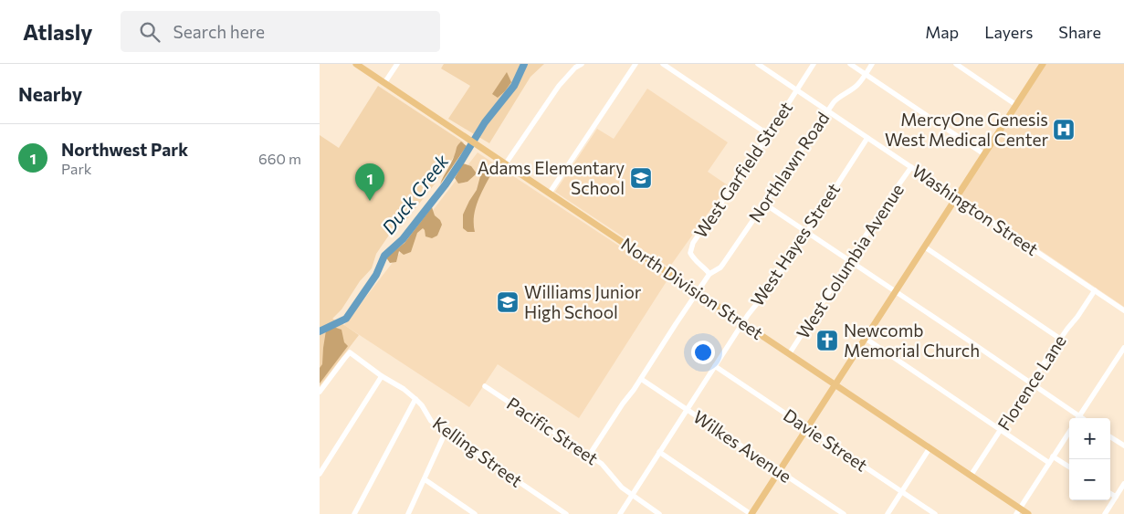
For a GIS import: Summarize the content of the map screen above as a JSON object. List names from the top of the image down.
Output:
{
  "streets": {
    "main road": ["North Division Street"],
    "street": [
      "Northlawn Road",
      "West Garfield Street",
      "Washington Street",
      "West Hayes Street",
      "West Columbia Avenue",
      "Florence Lane",
      "Pacific Street",
      "Davie Street",
      "Wilkes Avenue",
      "Kelling Street"
    ]
  },
  "crossings": [
    ["Northlawn Road", "West Garfield Street"],
    ["Northlawn Road", "Washington Street"],
    ["West Garfield Street", "Washington Street"],
    ["Washington Street", "West Hayes Street"],
    ["Washington Street", "West Columbia Avenue"],
    ["Washington Street", "Florence Lane"],
    ["West Hayes Street", "North Division Street"],
    ["West Hayes Street", "Pacific Street"],
    ["West Hayes Street", "Davie Street"],
    ["West Hayes Street", "Wilkes Avenue"],
    ["West Columbia Avenue", "North Division Street"],
    ["North Division Street", "Florence Lane"]
  ],
  "water": ["Duck Creek"],
  "places": {
    "hospital": ["MercyOne Genesis West Medical Center"],
    "school or university": ["Adams Elementary School", "Williams Junior High School"],
    "church": ["Newcomb Memorial Church"]
  },
  "page": {
    "header": "Atlasly",
    "search": "Search here",
    "nav": ["Map", "Layers", "Share"],
    "heading": "Nearby",
    "list": [
      {
        "mark": "1",
        "name": "Northwest Park",
        "note": "Park",
        "value": "660 m"
      }
    ],
    "pins": "1",
    "map_buttons": ["+", "−"]
  }
}
